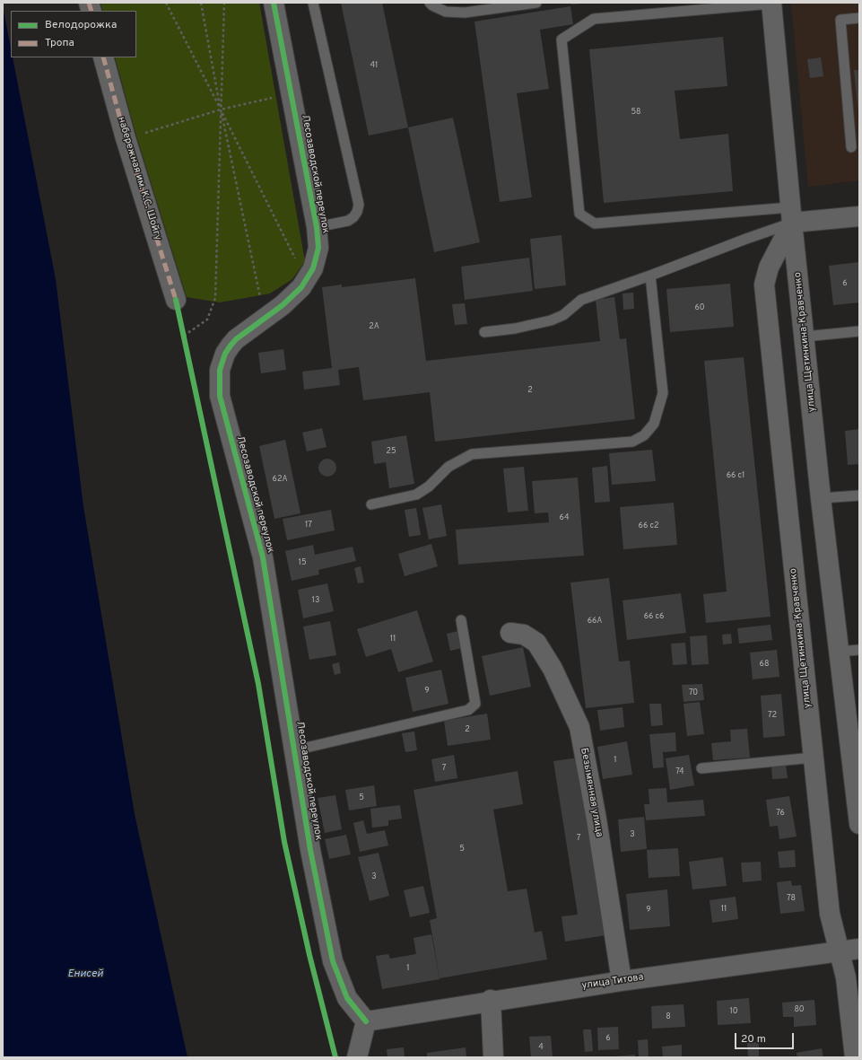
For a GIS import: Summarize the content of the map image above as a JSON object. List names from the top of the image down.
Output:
{
  "streets": {
    "street": [
      "Лесозаводской переулок",
      "набережная им. К.С. Шойгу",
      "улица Щетинкина-Кравченко",
      "Безымянная улица",
      "улица Титова"
    ]
  },
  "crossings": [
    ["Лесозаводской переулок", "улица Титова"],
    ["улица Щетинкина-Кравченко", "улица Титова"],
    ["Безымянная улица", "улица Титова"]
  ],
  "water": ["Енисей"],
  "house_numbers": [
    "41",
    "58",
    "6",
    "60",
    "2А",
    "2",
    "25",
    "66 с1",
    "62А",
    "64",
    "17",
    "66 с2",
    "15",
    "13",
    "66 с6",
    "66А",
    "11",
    "68",
    "9",
    "70",
    "72",
    "2",
    "1",
    "7",
    "74",
    "5",
    "76",
    "3",
    "7",
    "5",
    "3",
    "78",
    "11",
    "9",
    "1",
    "80",
    "10",
    "8",
    "6",
    "4"
  ],
  "legend": ["Велодорожка", "Тропа"],
  "scale_bar": "20 m"
}
